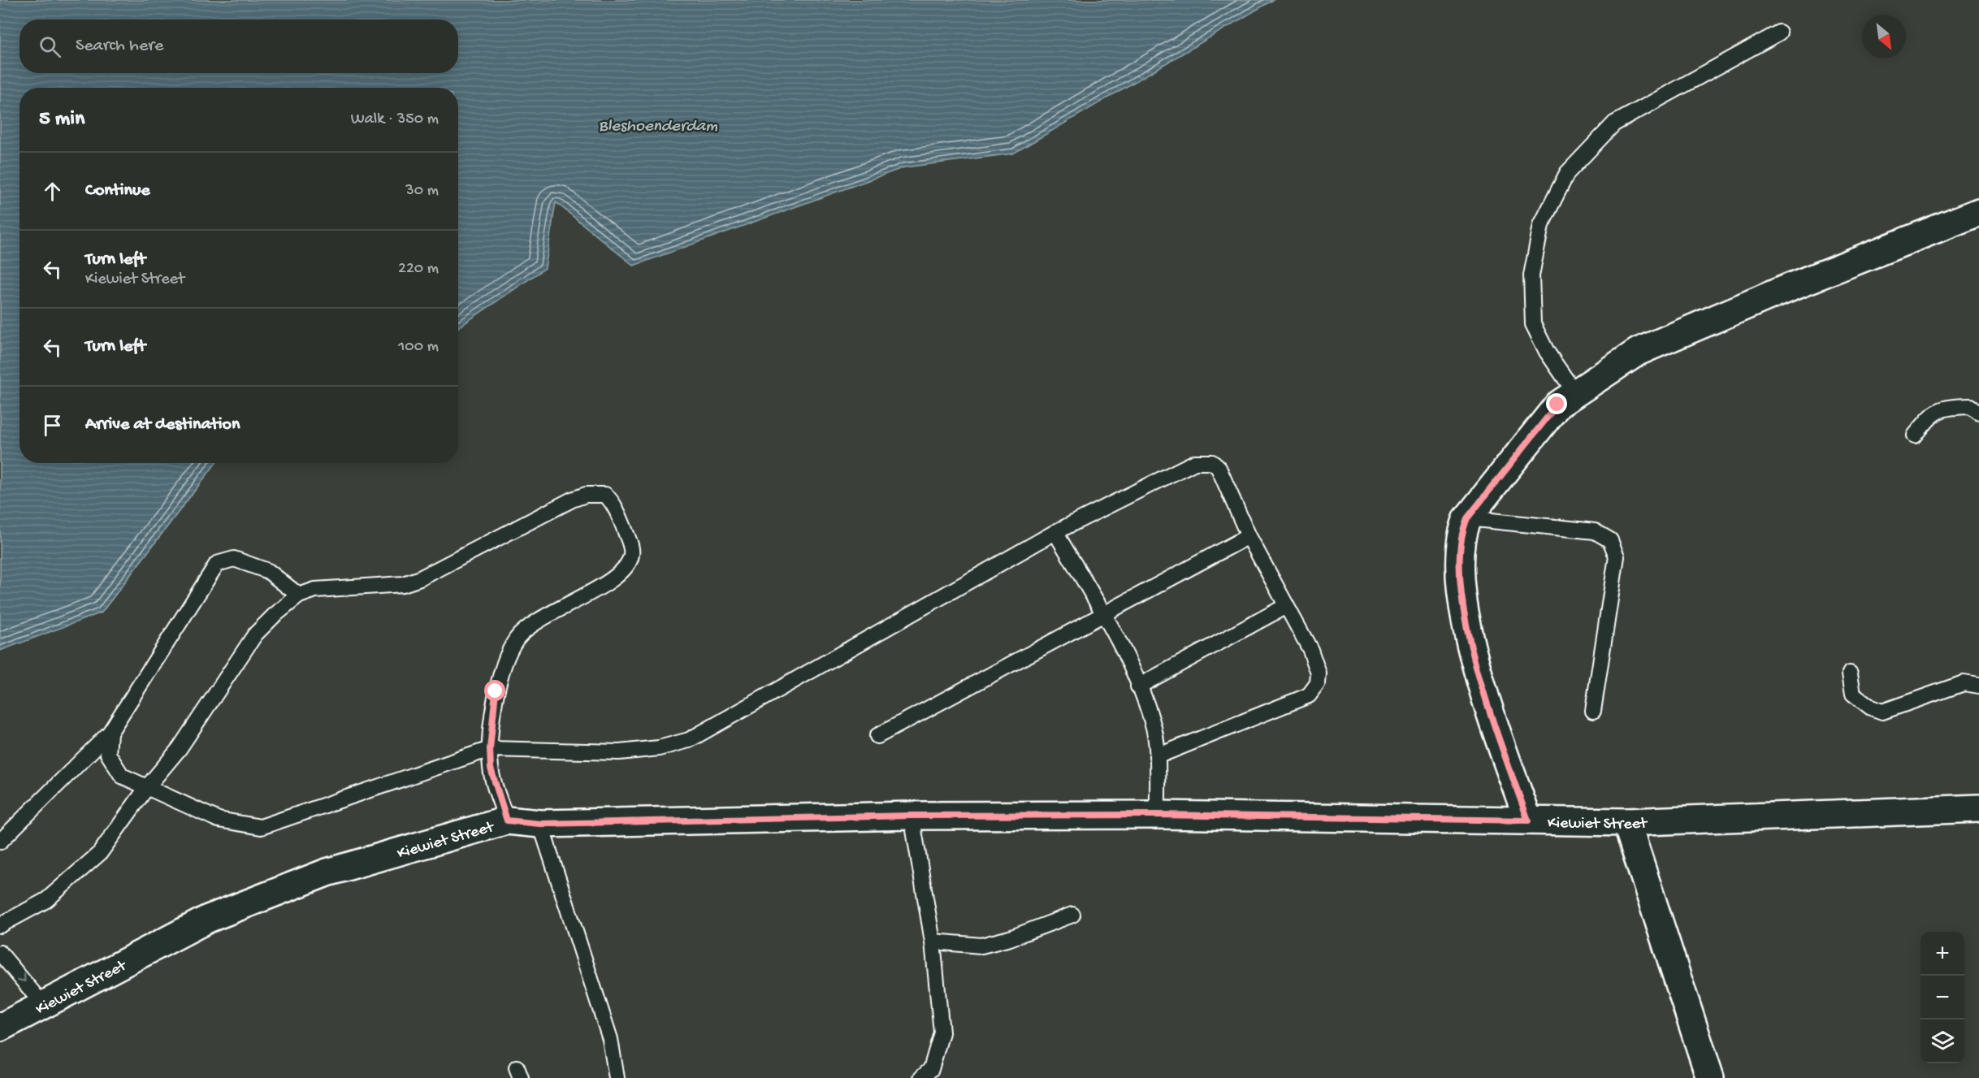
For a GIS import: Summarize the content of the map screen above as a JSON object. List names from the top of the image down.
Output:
{
  "streets": {
    "street": ["Kiewiet Street"]
  },
  "water": ["Bleshoenderdam"],
  "north": "bottom right",
  "page": {
    "search": "Search here",
    "heading": ["5 min", "Walk · 350 m"],
    "list": [
      ["Continue", "30 m"],
      ["Turn left", "Kiewiet Street", "220 m"],
      ["Turn left", "100 m"],
      "Arrive at destination"
    ],
    "map_buttons": ["+", "−"]
  }
}
